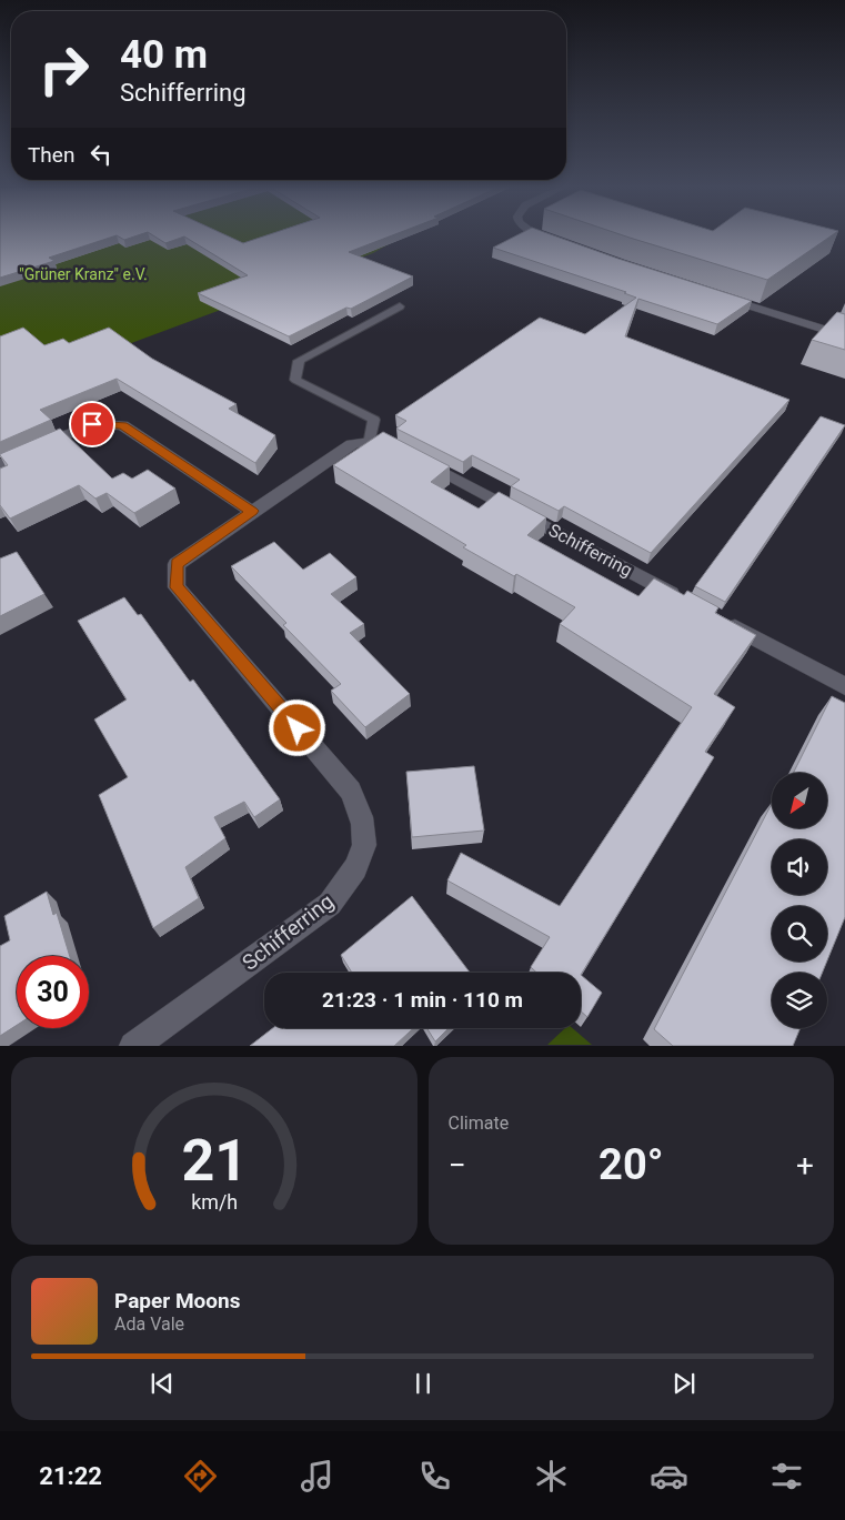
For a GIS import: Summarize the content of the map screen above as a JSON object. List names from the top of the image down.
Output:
{
  "streets": {
    "street": ["Schifferring"]
  },
  "parks": ["\"Grüner Kranz\" e.V."],
  "north": "bottom left",
  "page": {
    "turn": ["40 m", "Schifferring"],
    "then": "Then",
    "limit": "30",
    "trip": "21:23 · 1 min · 110 m",
    "tile": "Climate",
    "heat": ["−", "20°", "+"],
    "song": ["Paper Moons", "Ada Vale"],
    "tabs": "21:22",
    "gauge": ["21", "km/h"]
  }
}
